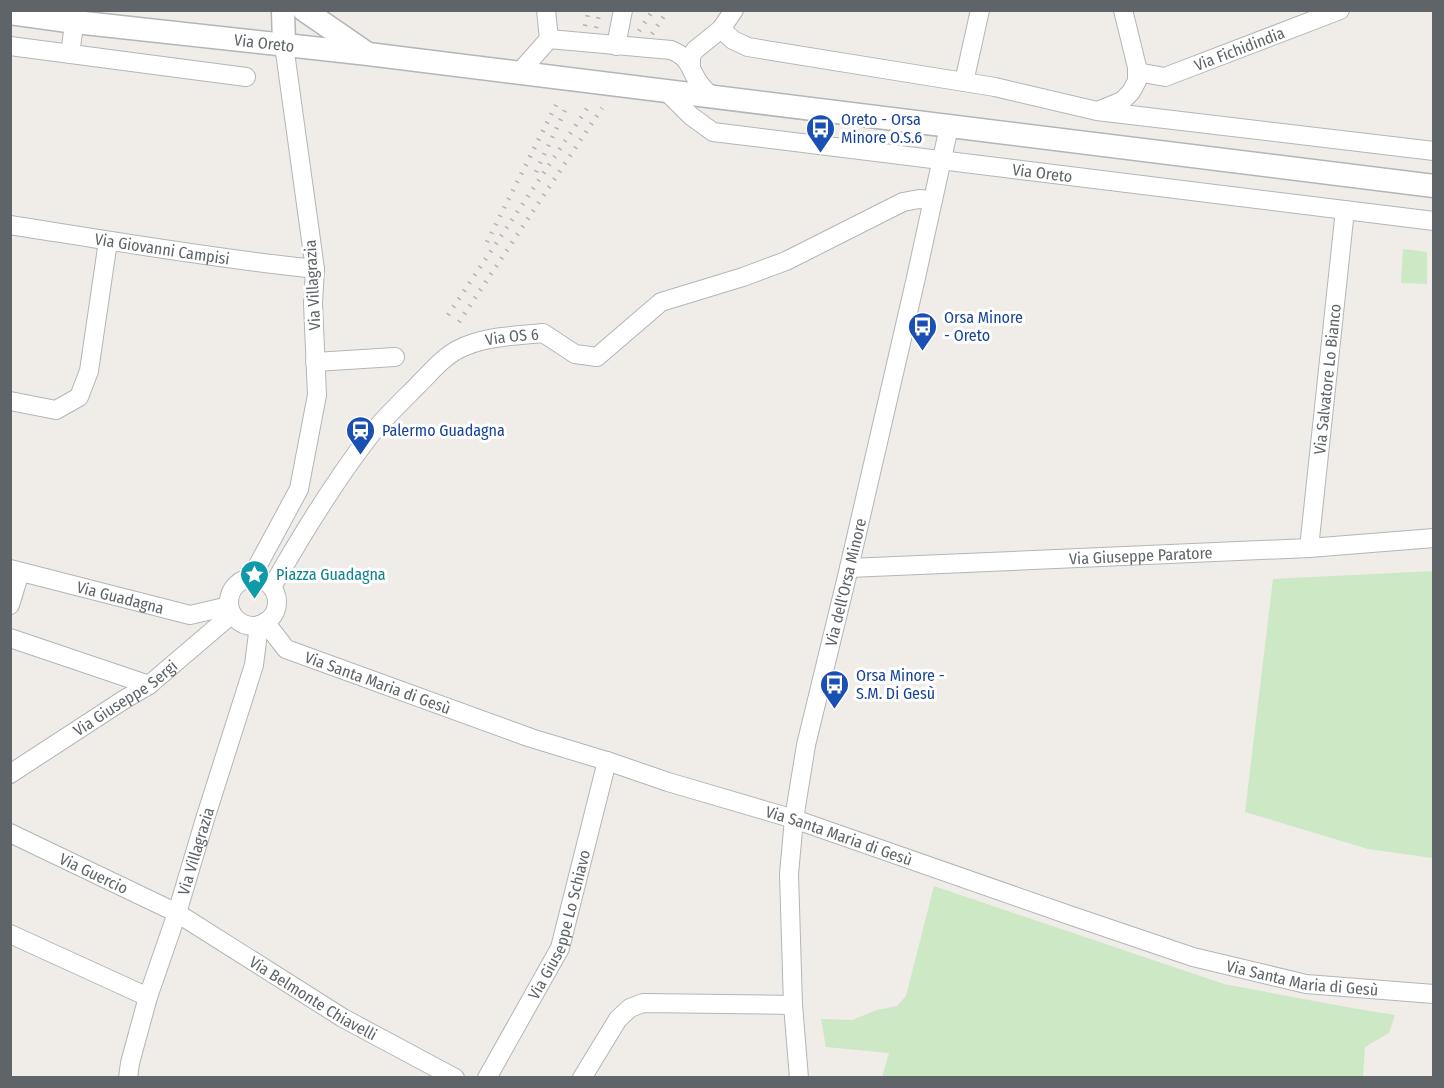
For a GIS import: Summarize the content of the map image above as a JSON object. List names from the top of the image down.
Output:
{
  "streets": {
    "street": [
      "Via Oreto",
      "Via Fichidindia",
      "Via Giovanni Campisi",
      "Via Villagrazia",
      "Via OS 6",
      "Via Salvatore Lo Bianco",
      "Via Giuseppe Paratore",
      "Via dell'Orsa Minore",
      "Via Guadagna",
      "Via Santa Maria di Gesù",
      "Via Giuseppe Sergi",
      "Via Guercio",
      "Via Giuseppe Lo Schiavo",
      "Via Belmonte Chiavelli"
    ]
  },
  "crossings": [
    ["Via Oreto", "Via Villagrazia"],
    ["Via Oreto", "Via Salvatore Lo Bianco"],
    ["Via Oreto", "Via dell'Orsa Minore"],
    ["Via Giovanni Campisi", "Via Villagrazia"],
    ["Via Villagrazia", "Via OS 6"],
    ["Via Villagrazia", "Via Guadagna"],
    ["Via Villagrazia", "Via Santa Maria di Gesù"],
    ["Via Villagrazia", "Via Giuseppe Sergi"],
    ["Via Villagrazia", "Via Guercio"],
    ["Via Villagrazia", "Via Belmonte Chiavelli"],
    ["Via OS 6", "Via dell'Orsa Minore"],
    ["Via OS 6", "Via Guadagna"],
    ["Via OS 6", "Via Santa Maria di Gesù"],
    ["Via OS 6", "Via Giuseppe Sergi"],
    ["Via Salvatore Lo Bianco", "Via Giuseppe Paratore"],
    ["Via Giuseppe Paratore", "Via dell'Orsa Minore"],
    ["Via dell'Orsa Minore", "Via Santa Maria di Gesù"],
    ["Via Guadagna", "Via Santa Maria di Gesù"],
    ["Via Guadagna", "Via Giuseppe Sergi"],
    ["Via Santa Maria di Gesù", "Via Giuseppe Sergi"],
    ["Via Santa Maria di Gesù", "Via Giuseppe Lo Schiavo"],
    ["Via Guercio", "Via Belmonte Chiavelli"]
  ],
  "places": {
    "bus stop": ["Oreto - Orsa Minore O.S.6", "Orsa Minore - Oreto", "Orsa Minore - S.M. Di Gesù"],
    "station": ["Palermo Guadagna"],
    "place": ["Piazza Guadagna"]
  }
}
